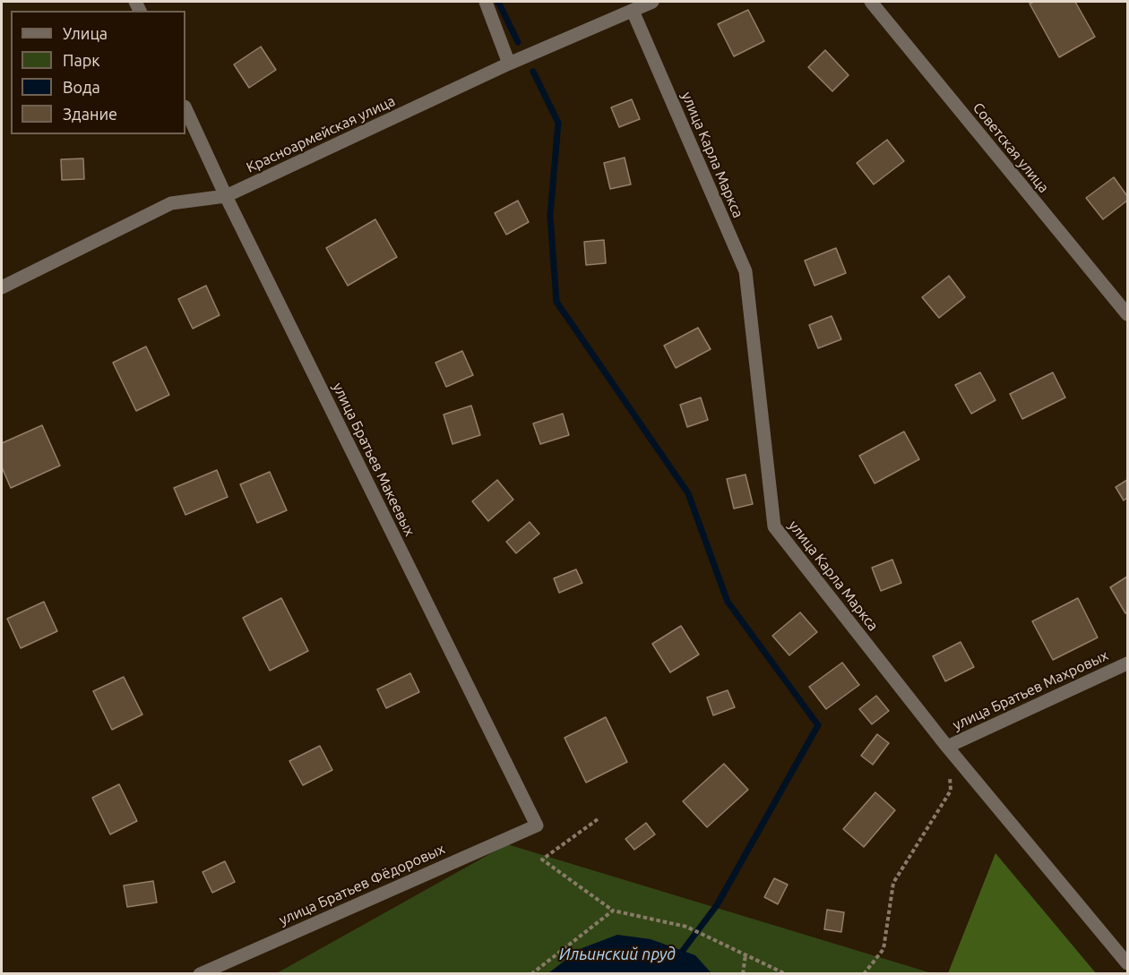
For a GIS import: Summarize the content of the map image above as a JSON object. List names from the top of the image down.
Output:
{
  "streets": {
    "street": [
      "Красноармейская улица",
      "Советская улица",
      "улица Карла Маркса",
      "улица Братьев Макеевых",
      "улица Братьев Махровых",
      "улица Братьев Фёдоровых"
    ]
  },
  "crossings": [
    ["Красноармейская улица", "улица Карла Маркса"],
    ["Красноармейская улица", "улица Братьев Макеевых"],
    ["улица Карла Маркса", "улица Братьев Махровых"],
    ["улица Братьев Макеевых", "улица Братьев Фёдоровых"]
  ],
  "water": ["Ильинский пруд"],
  "legend": [
    "Улица",
    "Парк",
    "Вода",
    "Здание"
  ]
}
